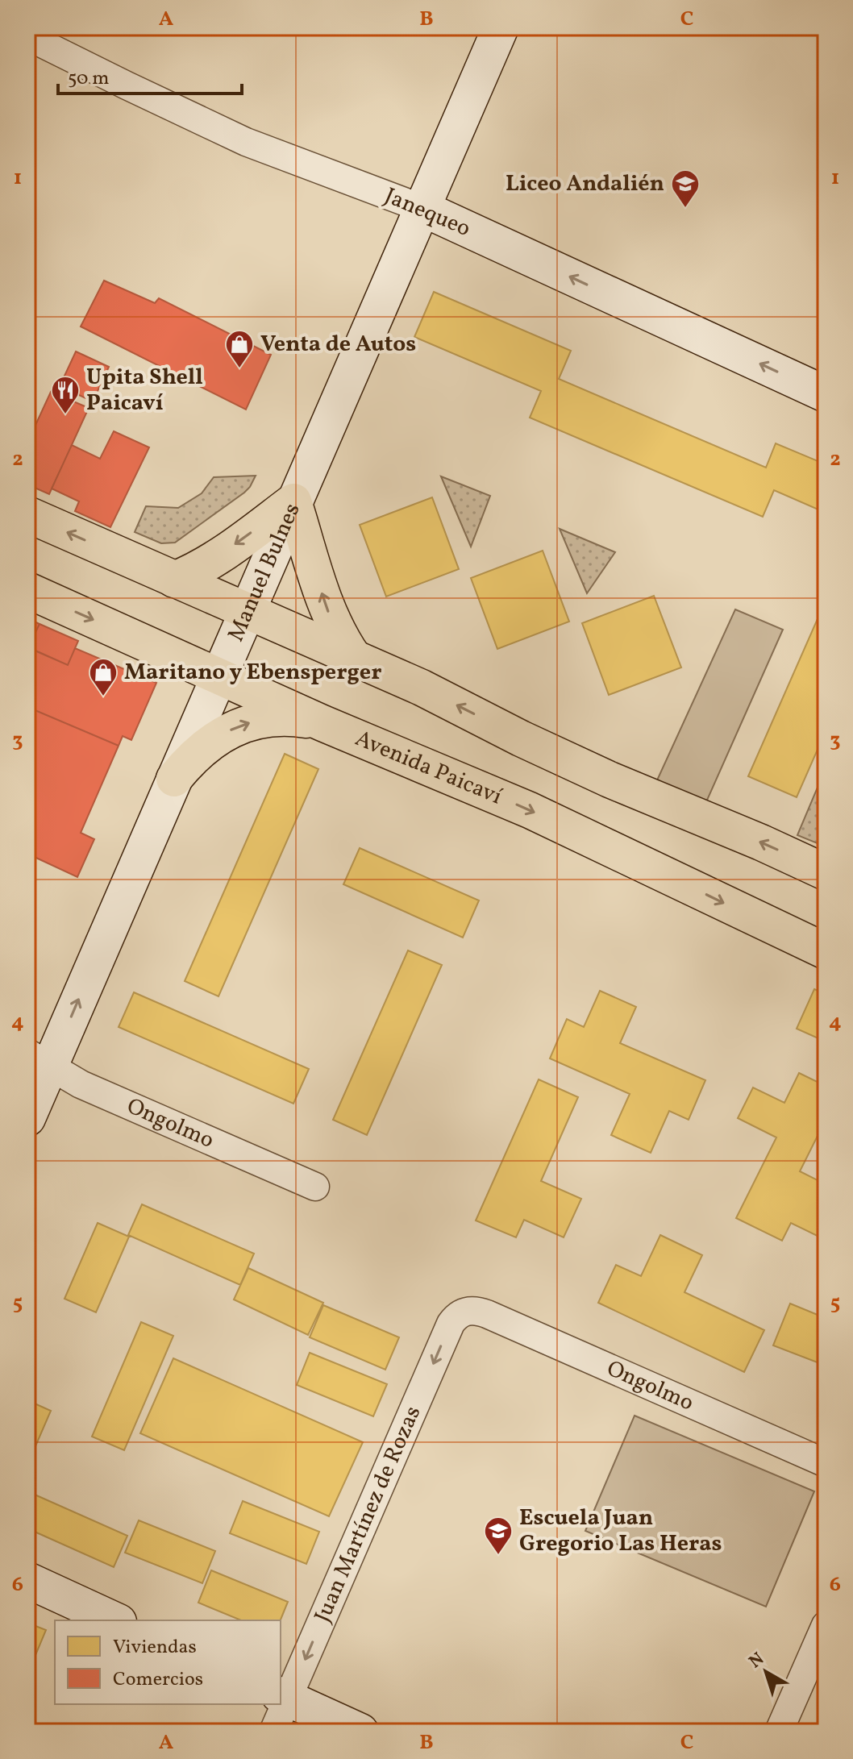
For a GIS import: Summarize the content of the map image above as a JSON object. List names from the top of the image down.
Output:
{
  "streets": {
    "main road": ["Janequeo", "Manuel Bulnes", "Avenida Paicaví"],
    "street": ["Ongolmo", "Juan Martínez de Rozas"]
  },
  "crossings": [
    ["Janequeo", "Manuel Bulnes"],
    ["Manuel Bulnes", "Avenida Paicaví"],
    ["Manuel Bulnes", "Ongolmo"],
    ["Ongolmo", "Juan Martínez de Rozas"]
  ],
  "one_way": ["Janequeo", "Juan Martínez de Rozas"],
  "places": {
    "school or university": ["Liceo Andalién", "Escuela Juan Gregorio Las Heras"],
    "shop": ["Venta de Autos", "Maritano y Ebensperger"],
    "restaurant": ["Upita Shell Paicaví"]
  },
  "legend": ["Viviendas", "Comercios"],
  "scale_bar": "50 m",
  "north": "top left",
  "grid": {
    "columns": ["A", "B", "C"],
    "rows": [
      "1",
      "2",
      "3",
      "4",
      "5",
      "6"
    ]
  }
}
